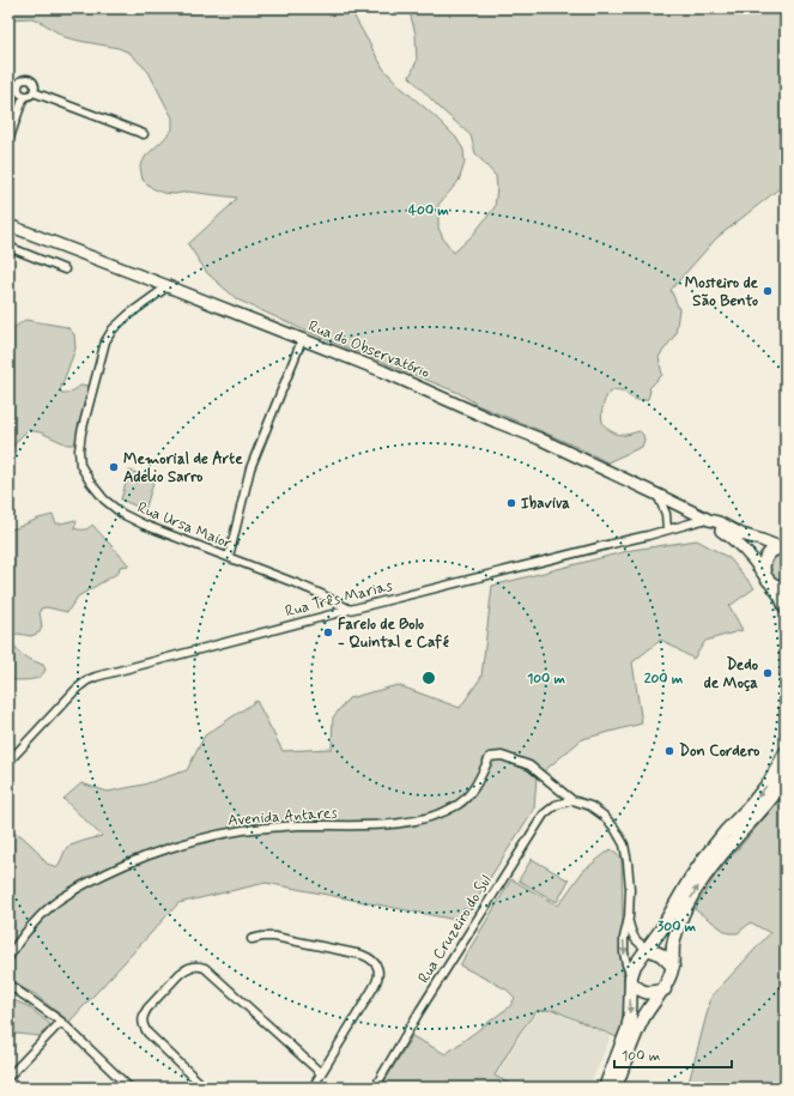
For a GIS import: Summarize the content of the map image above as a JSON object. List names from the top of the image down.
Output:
{
  "streets": {
    "street": [
      "Rua do Observatório",
      "Rua Ursa Maior",
      "Rua Três Marias",
      "Avenida Antares",
      "Rua Cruzeiro do Sul"
    ]
  },
  "crossings": [
    ["Rua do Observatório", "Rua Ursa Maior"],
    ["Rua do Observatório", "Rua Três Marias"],
    ["Rua Ursa Maior", "Rua Três Marias"],
    ["Avenida Antares", "Rua Cruzeiro do Sul"]
  ],
  "places": [
    "Mosteiro de São Bento",
    "Memorial de Arte Adelio Sarro",
    "Ibaviva",
    "Farelo de Bolo - Quintal e Café",
    "Dedo de Moça",
    "Don Cordero"
  ],
  "scale_bar": "100 m",
  "rings": [
    "400 m",
    "100 m",
    "200 m",
    "300 m"
  ]
}
